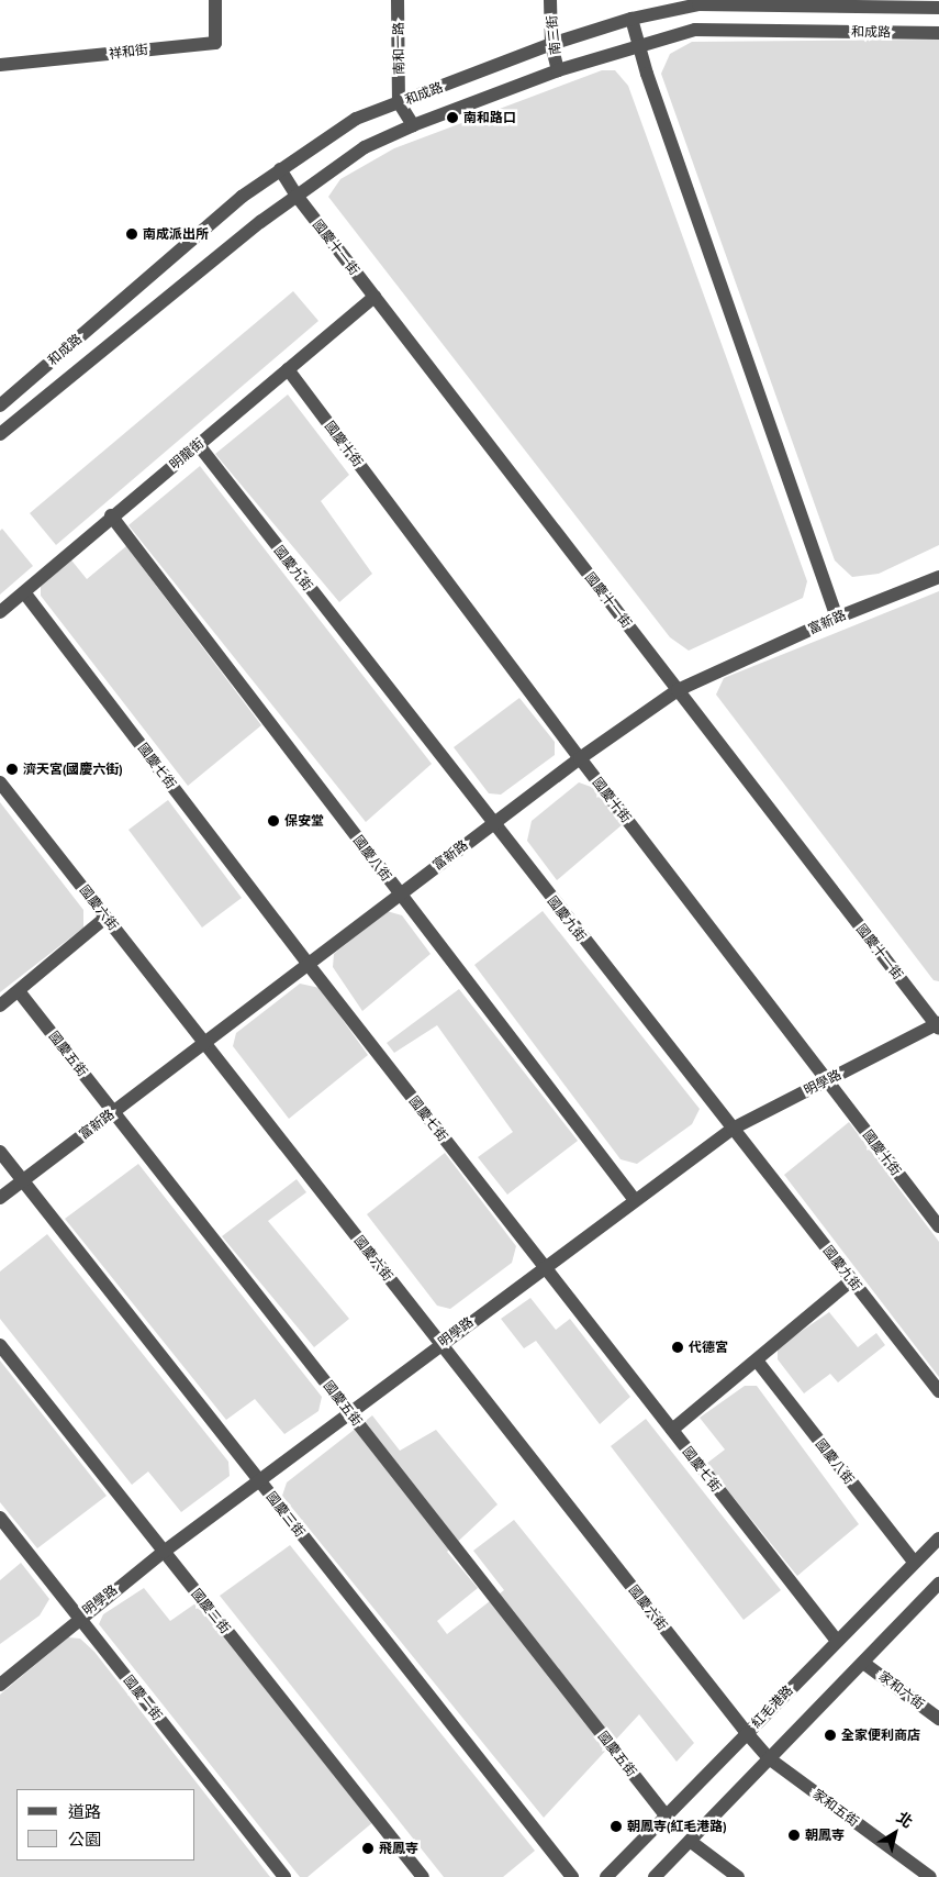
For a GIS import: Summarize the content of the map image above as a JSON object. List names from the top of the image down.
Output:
{
  "streets": {
    "street": [
      "和成路",
      "南三街",
      "南和一路",
      "祥和街",
      "國慶十一街",
      "國慶十街",
      "明龍街",
      "國慶九街",
      "富新路",
      "國慶七街",
      "國慶八街",
      "國慶六街",
      "國慶五街",
      "明學路",
      "國慶三街",
      "國慶二街",
      "家和六街",
      "國慶一街",
      "紅毛港路",
      "家和五街"
    ]
  },
  "crossings": [
    ["和成路", "南三街"],
    ["和成路", "南和一路"],
    ["和成路", "國慶十一街"],
    ["國慶十一街", "明龍街"],
    ["國慶十一街", "富新路"],
    ["國慶十一街", "明學路"],
    ["國慶十街", "明龍街"],
    ["國慶十街", "富新路"],
    ["國慶十街", "明學路"],
    ["明龍街", "國慶九街"],
    ["明龍街", "國慶七街"],
    ["明龍街", "國慶八街"],
    ["國慶九街", "富新路"],
    ["國慶九街", "明學路"],
    ["富新路", "國慶七街"],
    ["富新路", "國慶八街"],
    ["富新路", "國慶六街"],
    ["富新路", "國慶五街"],
    ["富新路", "國慶三街"],
    ["國慶七街", "明學路"],
    ["國慶七街", "紅毛港路"],
    ["國慶八街", "明學路"],
    ["國慶八街", "紅毛港路"],
    ["國慶六街", "明學路"],
    ["國慶六街", "紅毛港路"],
    ["國慶六街", "家和五街"],
    ["國慶五街", "明學路"],
    ["國慶五街", "紅毛港路"],
    ["明學路", "國慶三街"],
    ["明學路", "國慶二街"],
    ["明學路", "國慶一街"],
    ["紅毛港路", "家和五街"]
  ],
  "places": [
    "南和路口",
    "南成派出所",
    "濟天宮(國慶六街)",
    "保安堂",
    "代德宮",
    "全家便利商店",
    "朝鳳寺(紅毛港路)",
    "朝鳳寺",
    "飛鳳寺"
  ],
  "legend": ["道路", "公園"],
  "north": "top right"
}
